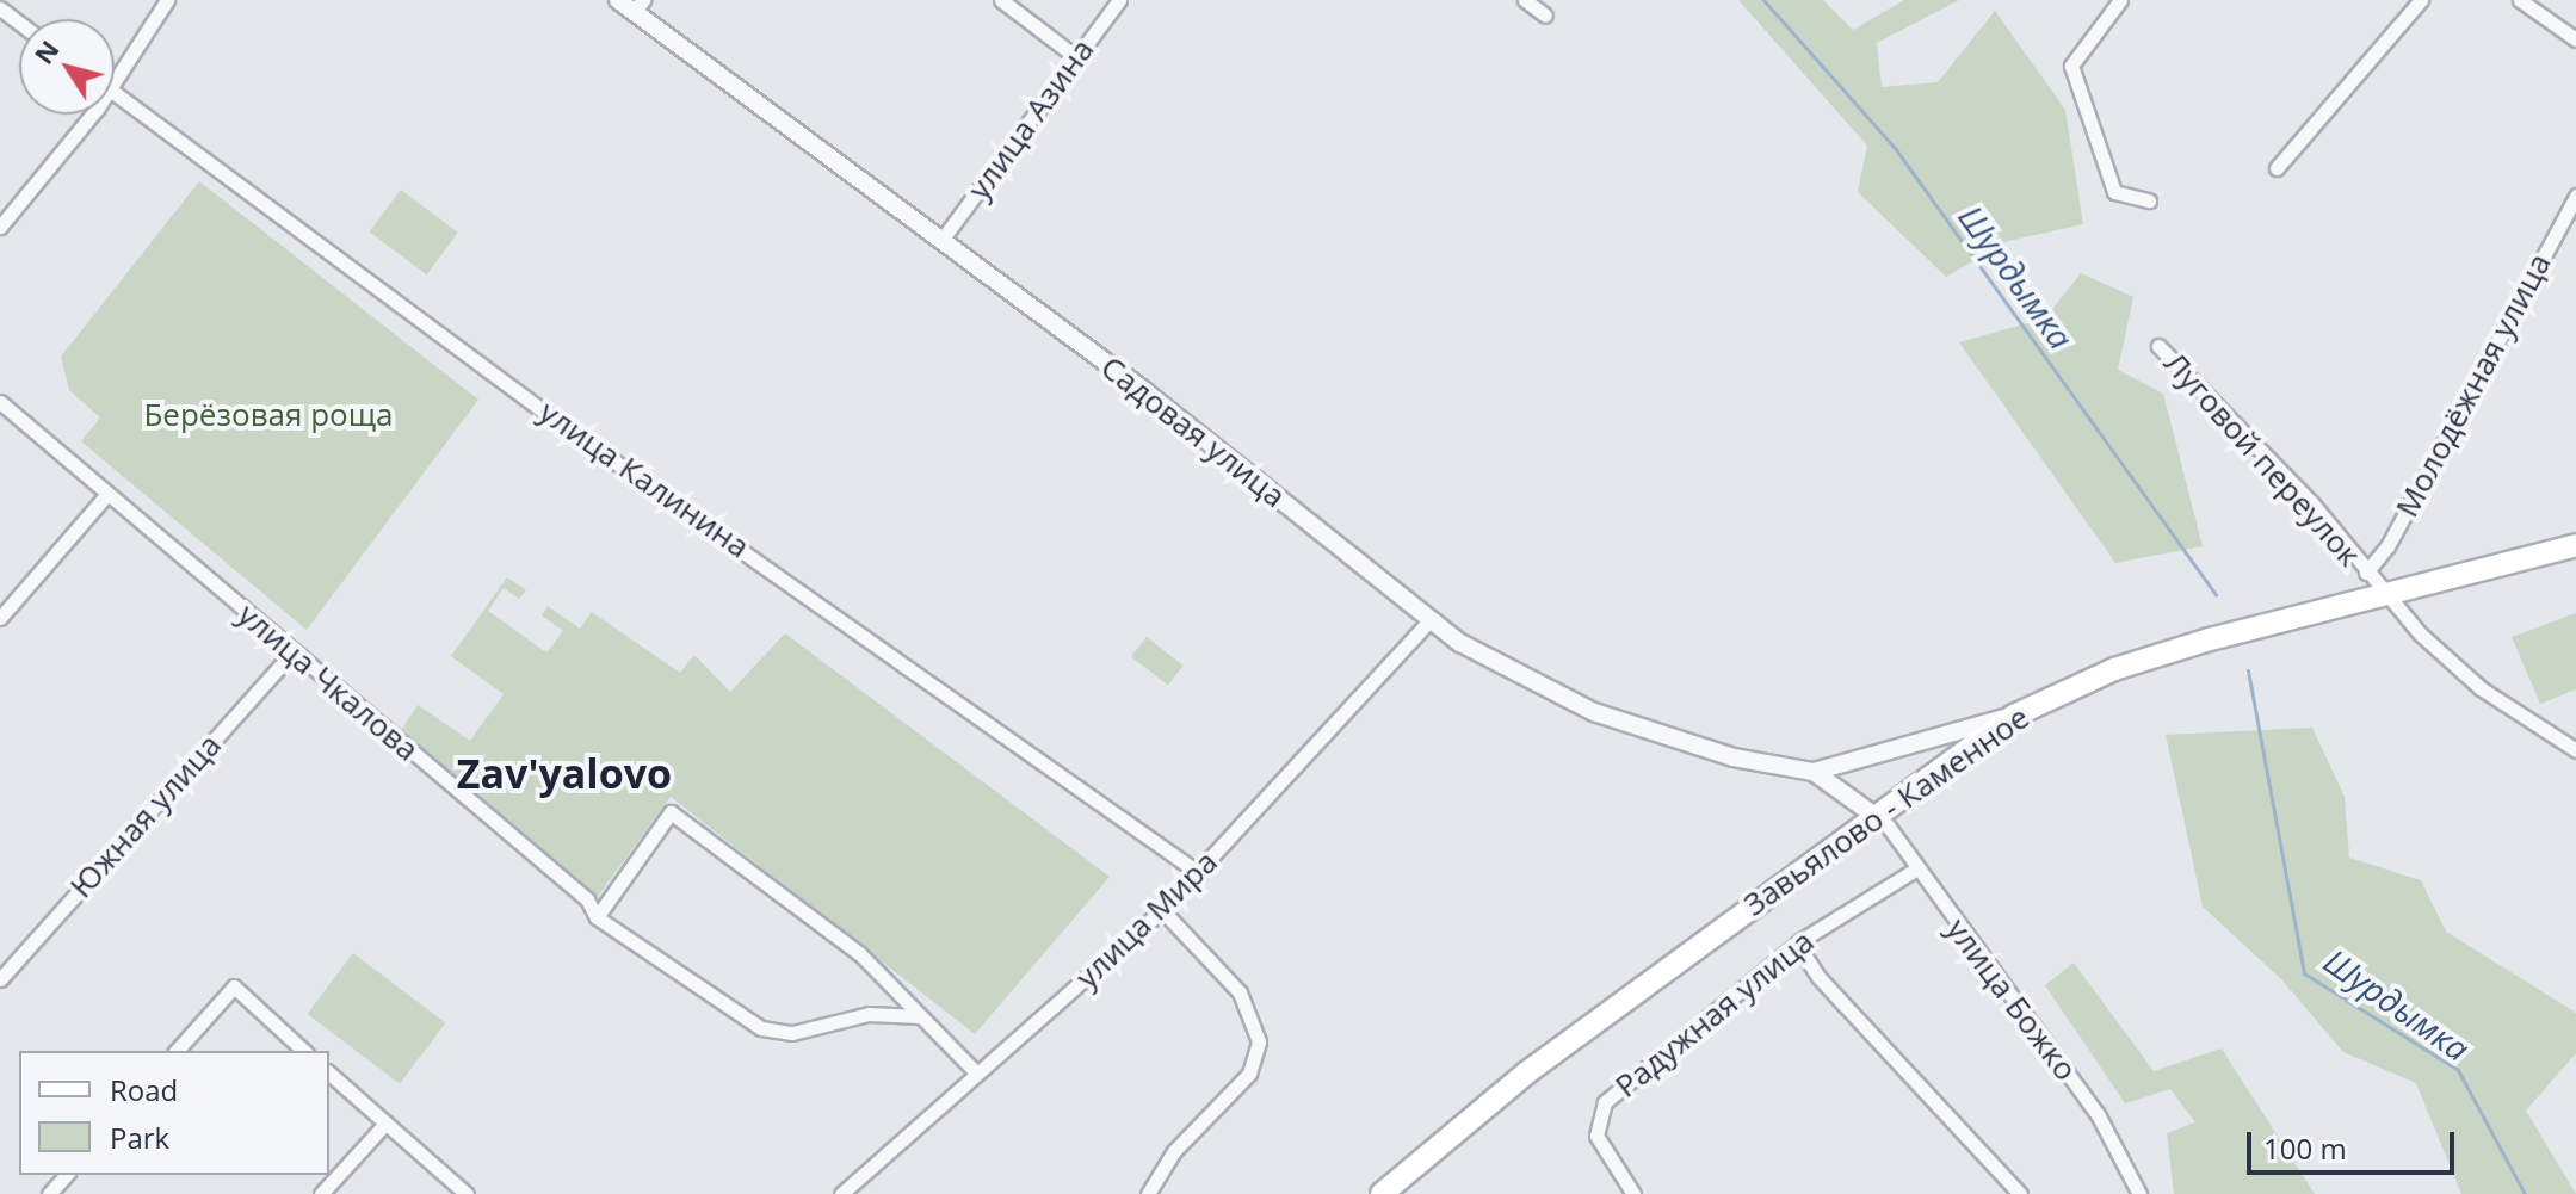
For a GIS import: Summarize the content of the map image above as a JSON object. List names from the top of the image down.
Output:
{
  "streets": {
    "main road": ["Завьялово - Каменное"],
    "street": [
      "улица Азина",
      "Молодёжная улица",
      "Садовая улица",
      "Луговой переулок",
      "улица Калинина",
      "улица Чкалова",
      "Южная улица",
      "улица Мира",
      "улица Божко",
      "Радужная улица"
    ]
  },
  "crossings": [
    ["улица Азина", "Садовая улица"],
    ["Молодёжная улица", "Луговой переулок"],
    ["Садовая улица", "улица Мира"],
    ["Луговой переулок", "Завьялово - Каменное"],
    ["улица Калинина", "улица Мира"],
    ["улица Чкалова", "Южная улица"],
    ["Завьялово - Каменное", "улица Божко"],
    ["улица Божко", "Радужная улица"]
  ],
  "districts": ["Zav'yalovo"],
  "water": ["Шурдымка"],
  "parks": ["Берёзовая роща"],
  "legend": ["Road", "Park"],
  "scale_bar": "100 m",
  "north": "top left"
}
